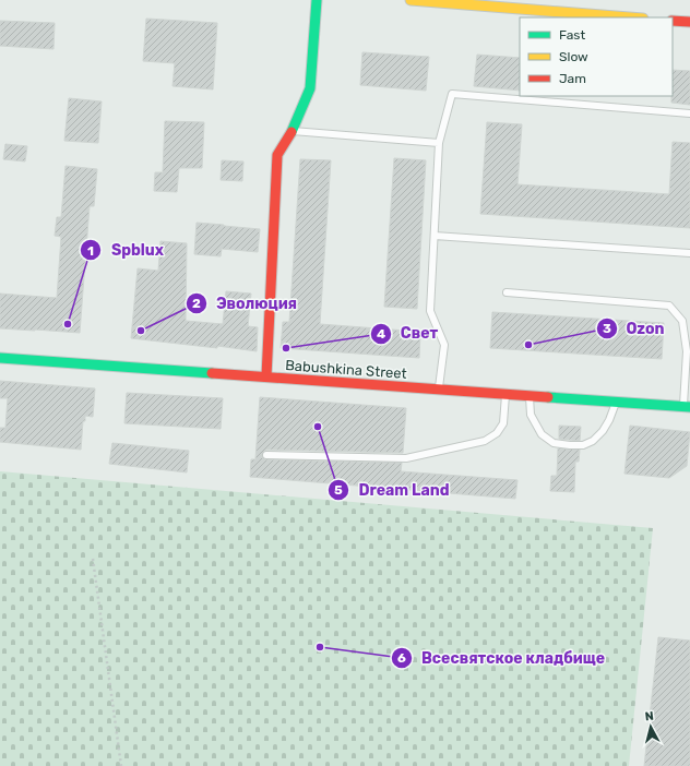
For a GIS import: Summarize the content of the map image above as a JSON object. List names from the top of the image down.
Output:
{
  "streets": {
    "main road": ["Babushkina Street"]
  },
  "places": [
    "Spblux",
    "Эволюция",
    "Ozon",
    "Свет",
    "Dream Land",
    "Всесвятское кладбище"
  ],
  "legend": ["Fast", "Slow", "Jam"],
  "north": "top"
}
